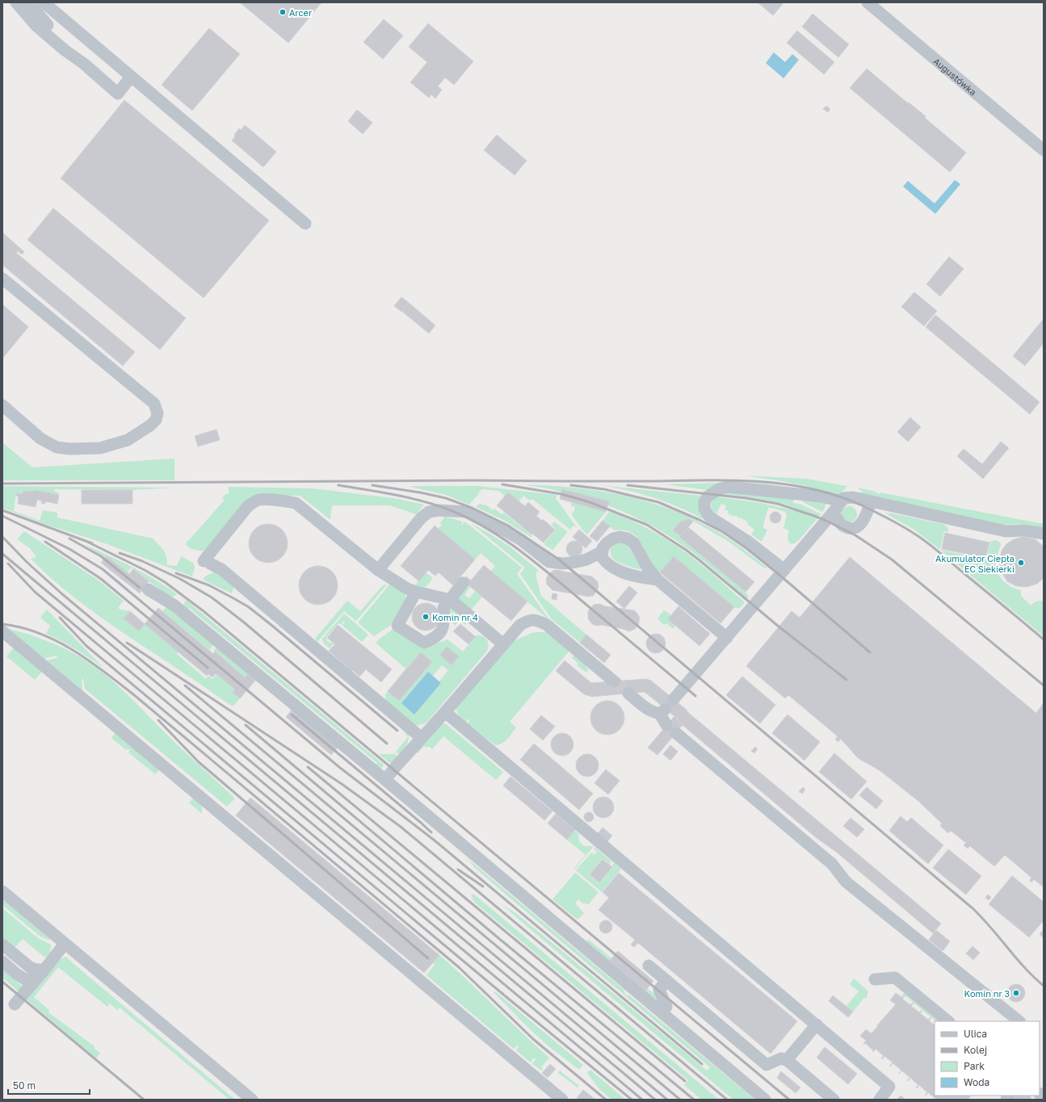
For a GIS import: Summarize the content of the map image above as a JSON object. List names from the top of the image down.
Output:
{
  "streets": {
    "street": ["Augustówka"]
  },
  "places": [
    "Arcer",
    "Akumulator Ciepła EC Siekierki",
    "Komin nr 4",
    "Komin nr 3"
  ],
  "legend": [
    "Ulica",
    "Kolej",
    "Park",
    "Woda"
  ],
  "scale_bar": "50 m"
}
